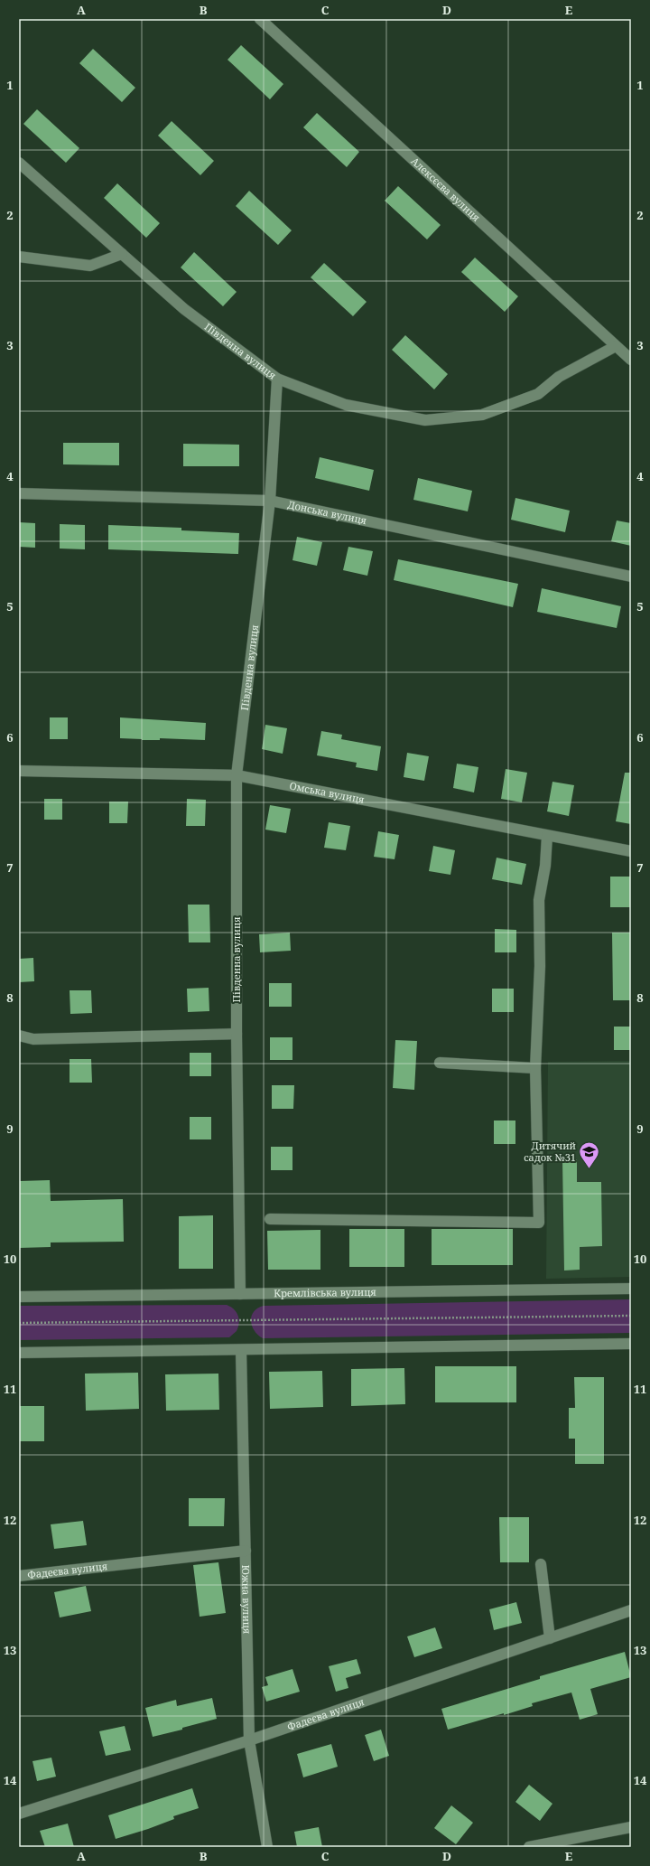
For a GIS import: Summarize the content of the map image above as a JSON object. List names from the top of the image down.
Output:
{
  "streets": {
    "street": [
      "Алексєєва вулиця",
      "Південна вулиця",
      "Донська вулиця",
      "Омська вулиця",
      "Кремлівська вулиця",
      "Фадеєва вулиця",
      "Южна вулиця"
    ]
  },
  "crossings": [
    ["Південна вулиця", "Донська вулиця"],
    ["Південна вулиця", "Омська вулиця"],
    ["Південна вулиця", "Кремлівська вулиця"],
    ["Фадеєва вулиця", "Южна вулиця"]
  ],
  "places": {
    "school or university": ["Дитячий садок №31"]
  },
  "grid": {
    "columns": [
      "A",
      "B",
      "C",
      "D",
      "E"
    ],
    "rows": [
      "1",
      "2",
      "3",
      "4",
      "5",
      "6",
      "7",
      "8",
      "9",
      "10",
      "11",
      "12",
      "13",
      "14"
    ]
  }
}
